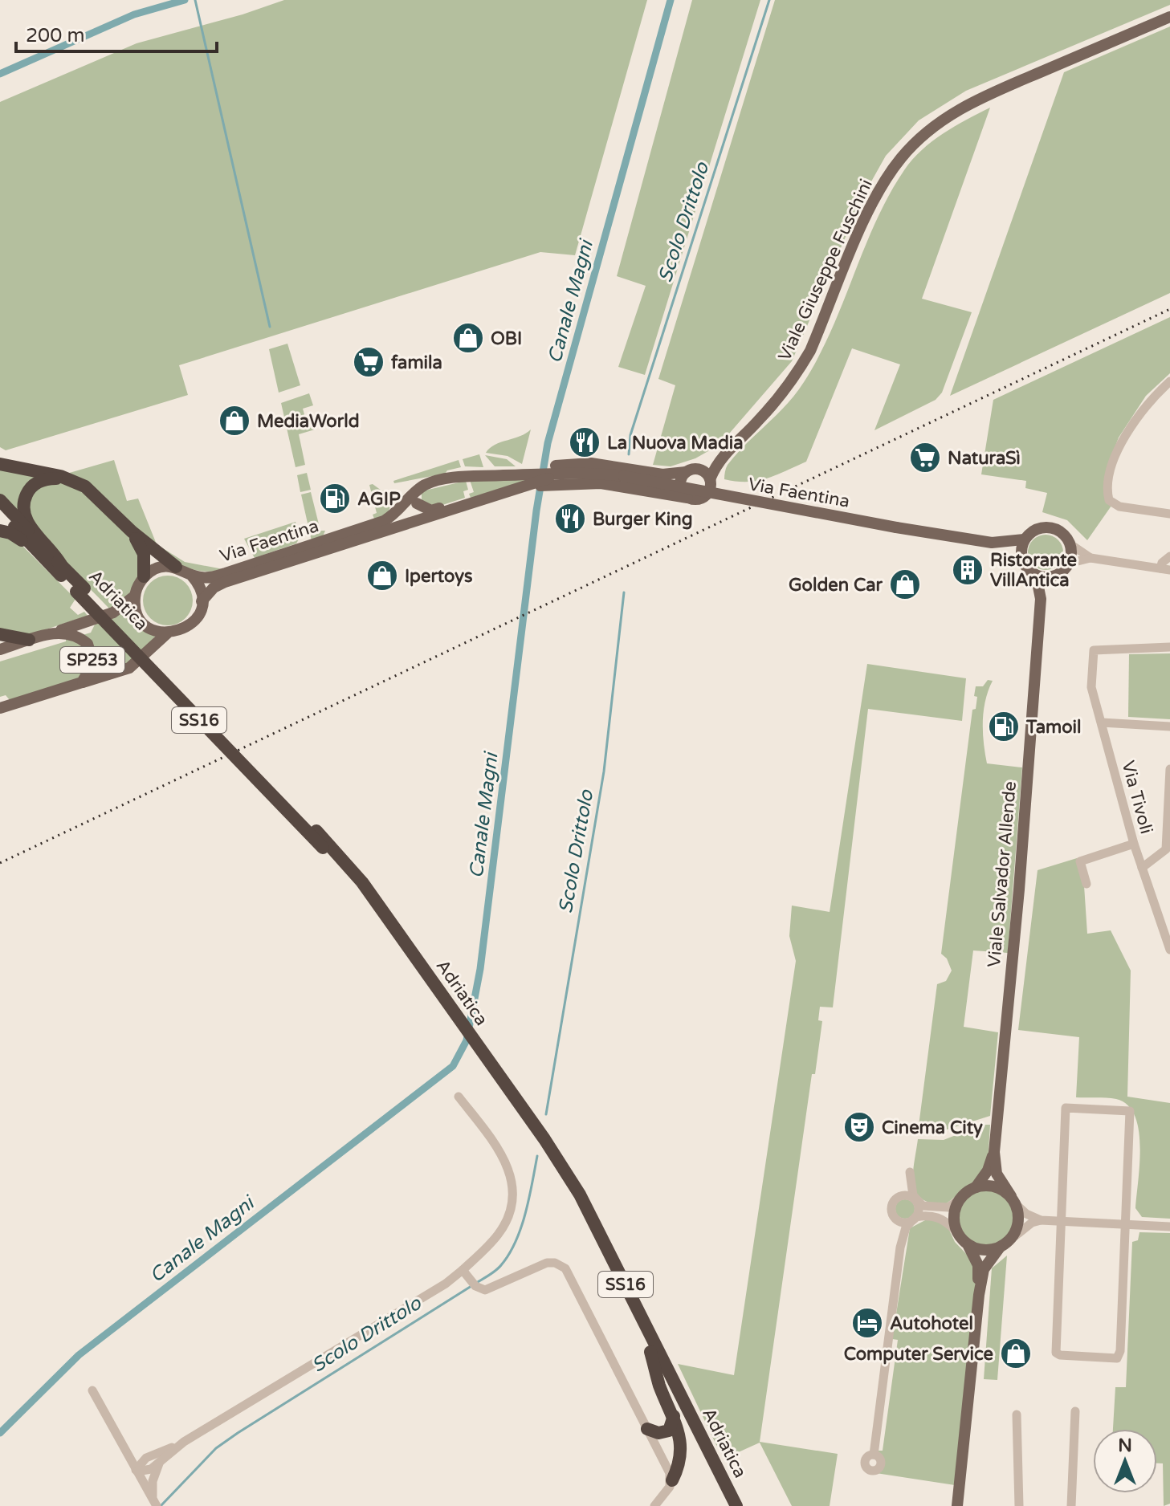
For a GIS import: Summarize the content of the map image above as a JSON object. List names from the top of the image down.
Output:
{
  "streets": {
    "highway": ["Adriatica", "SS16"],
    "main road": [
      "Viale Giuseppe Fuschini",
      "Via Faentina",
      "SP253",
      "Viale Salvador Allende"
    ],
    "street": ["Via Tivoli"]
  },
  "crossings": [
    ["Viale Giuseppe Fuschini", "Via Faentina"],
    ["Via Faentina", "SP253"],
    ["Via Faentina", "Viale Salvador Allende"],
    ["Adriatica", "SS16"],
    ["SP253", "Viale Salvador Allende"]
  ],
  "water": ["Scolo Drittolo", "Canale Magni"],
  "places": {
    "shop": [
      "OBI",
      "MediaWorld",
      "Ipertoys",
      "Golden Car",
      "Computer Service"
    ],
    "supermarket": ["famila", "NaturaSì"],
    "restaurant": ["La Nuova Madia", "Burger King"],
    "fuel station": ["AGIP", "Tamoil"],
    "building": ["Ristorante VillAntica"],
    "theatre": ["Cinema City"],
    "hotel": ["Autohotel"]
  },
  "scale_bar": "200 m",
  "north": "top"
}
